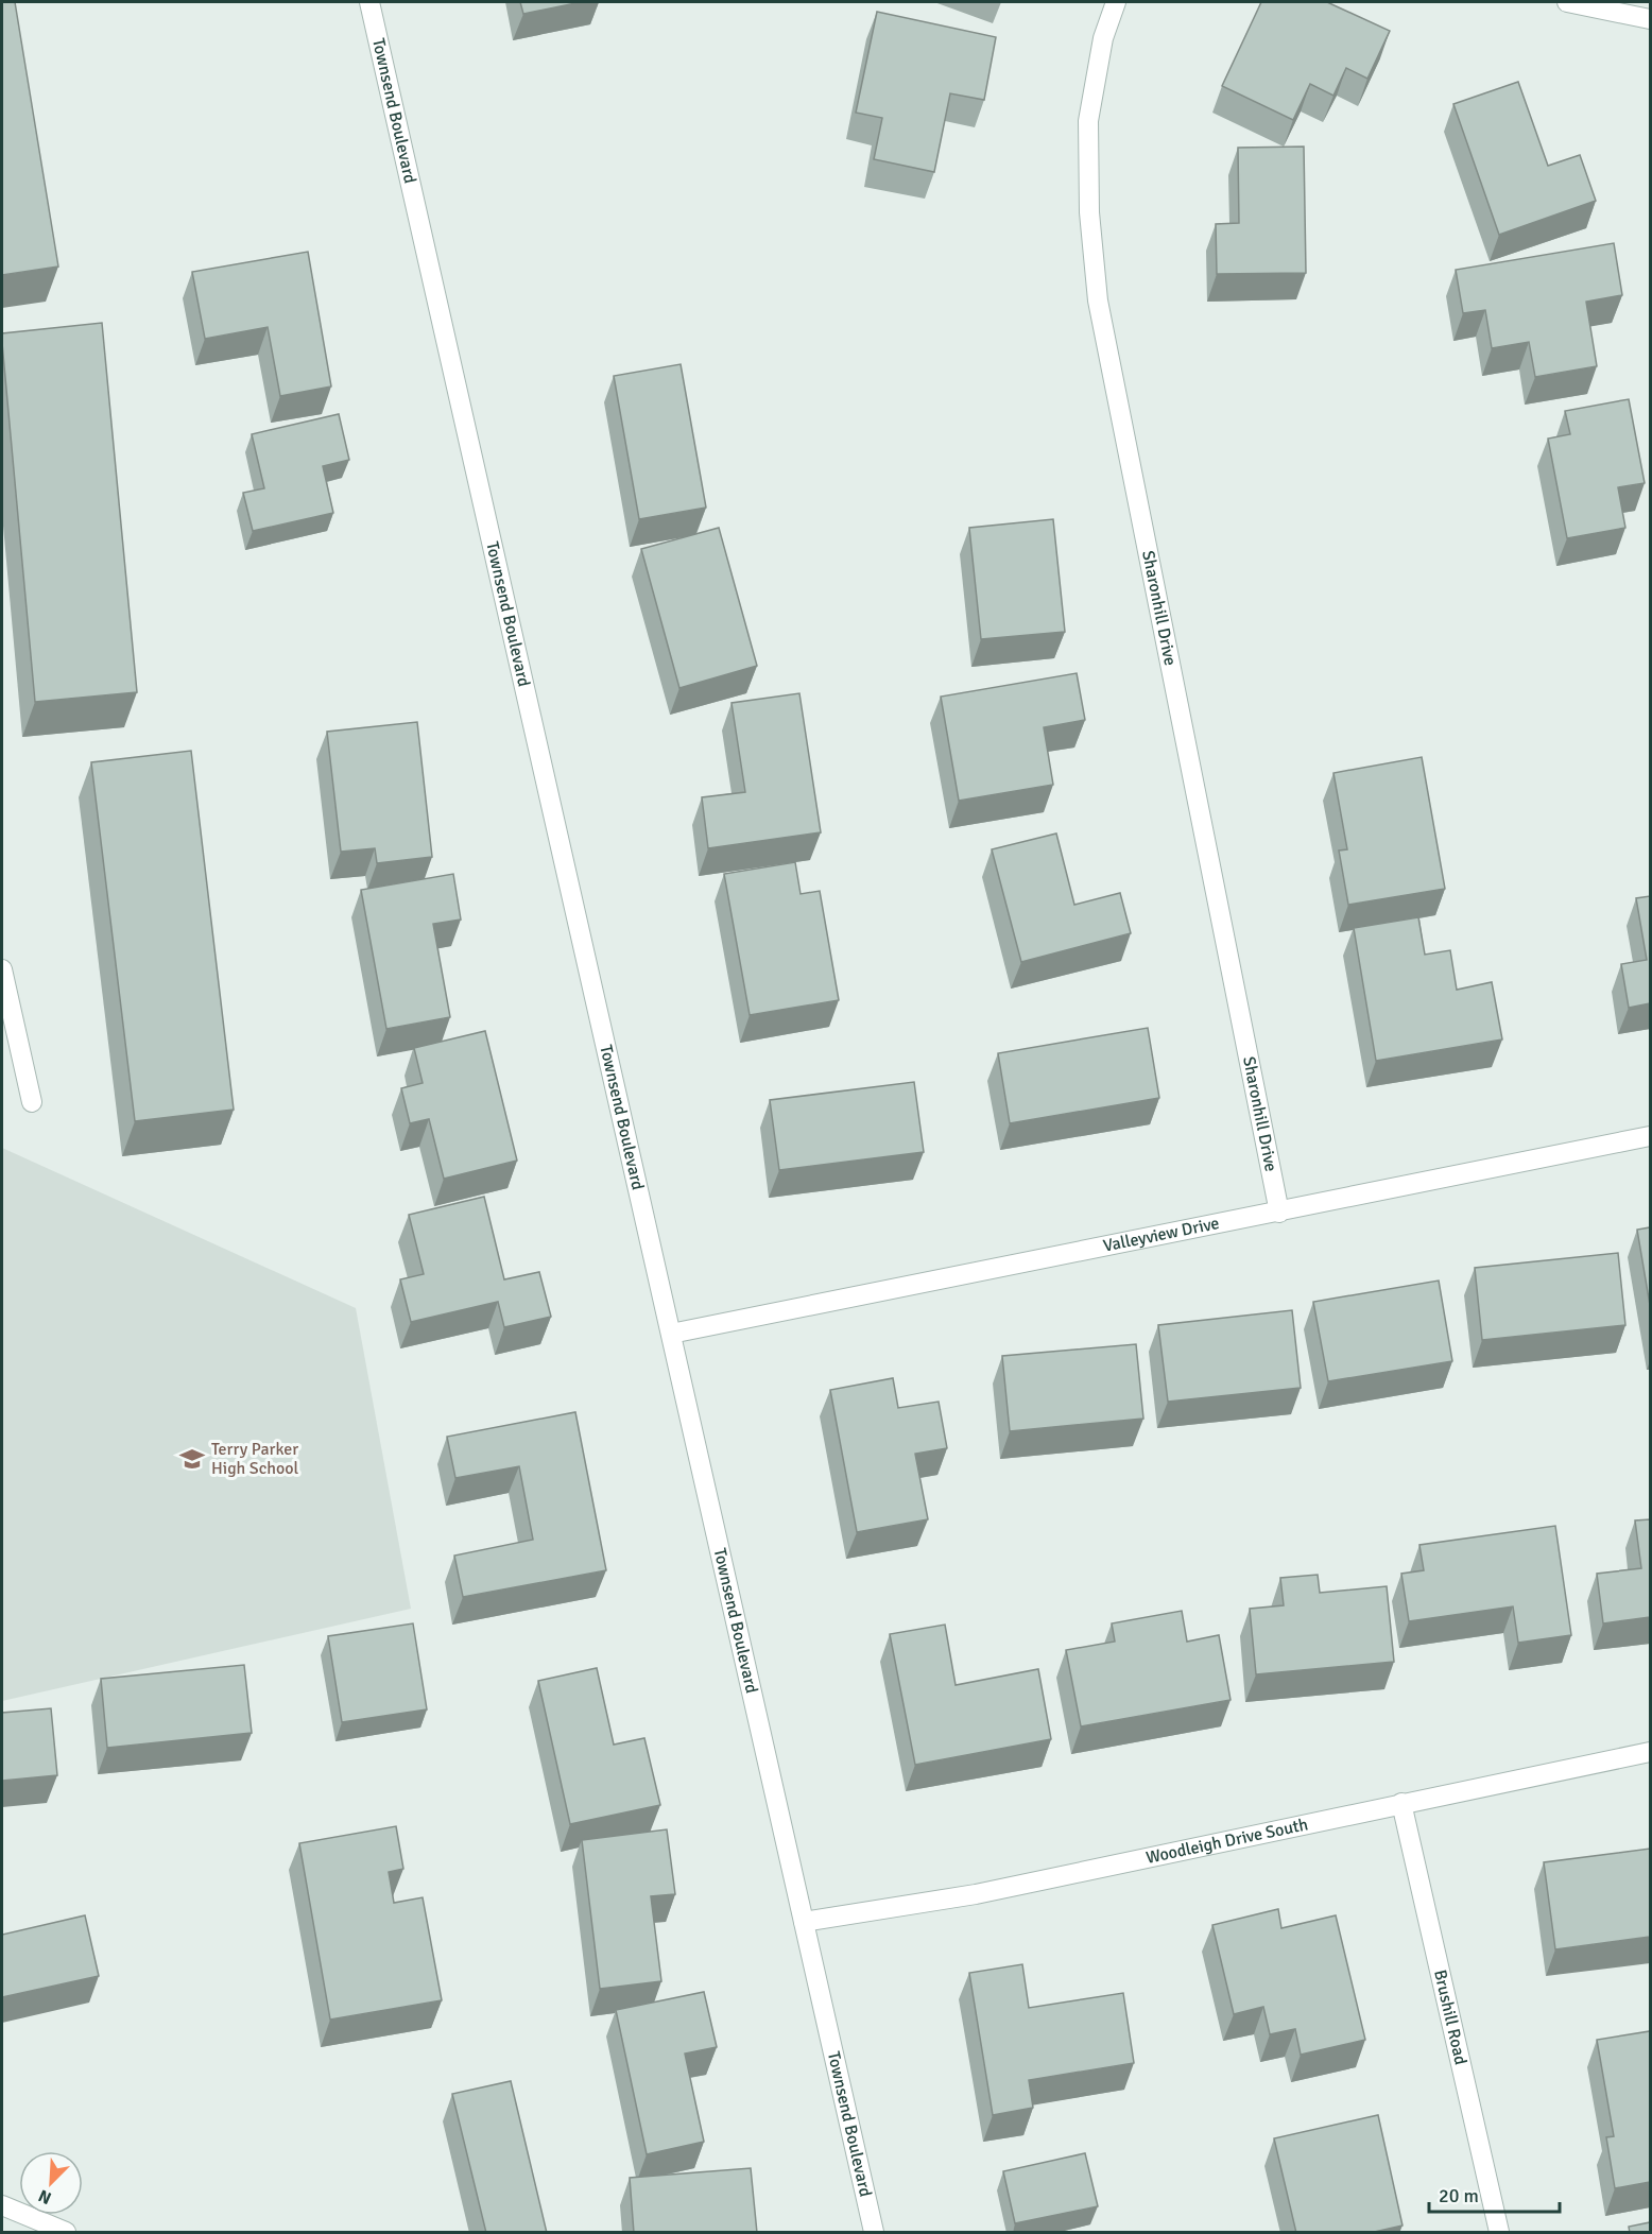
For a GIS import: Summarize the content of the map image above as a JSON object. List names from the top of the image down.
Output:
{
  "streets": {
    "street": [
      "Townsend Boulevard",
      "Sharonhill Drive",
      "Valleyview Drive",
      "Woodleigh Drive South",
      "Brushill Road"
    ]
  },
  "crossings": [
    ["Townsend Boulevard", "Valleyview Drive"],
    ["Townsend Boulevard", "Woodleigh Drive South"],
    ["Sharonhill Drive", "Valleyview Drive"],
    ["Woodleigh Drive South", "Brushill Road"]
  ],
  "places": {
    "school or university": ["Terry Parker High School"]
  },
  "scale_bar": "20 m",
  "north": "bottom left"
}
